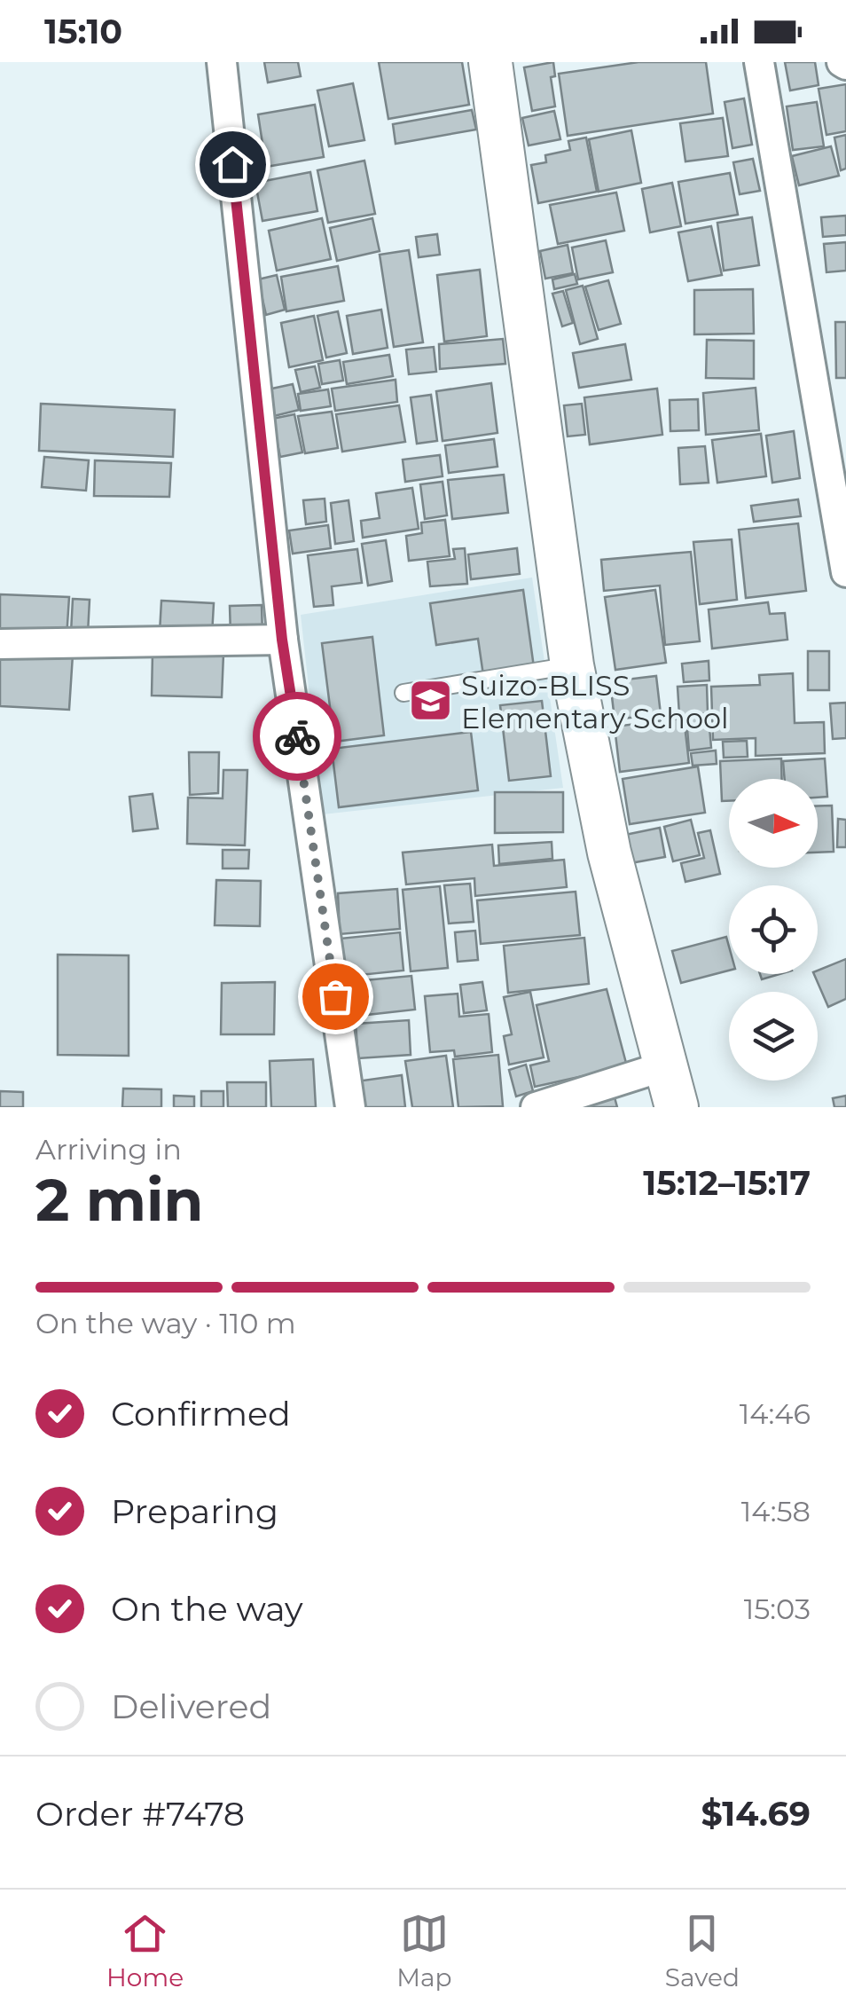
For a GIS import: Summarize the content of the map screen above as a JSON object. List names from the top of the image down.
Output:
{
  "places": {
    "school or university": ["Suizo-BLISS Elementary School"]
  },
  "north": "right",
  "page": {
    "status": "15:10",
    "heading": ["2 min", "Arriving in", "15:12–15:17"],
    "panel": ["Order #7478", "$14.69"],
    "bar": "On the way · 110 m",
    "list": [
      ["Confirmed", "14:46"],
      ["Preparing", "14:58"],
      ["On the way", "15:03"],
      "Delivered"
    ],
    "tabs": ["Home", "Map", "Saved"]
  }
}
